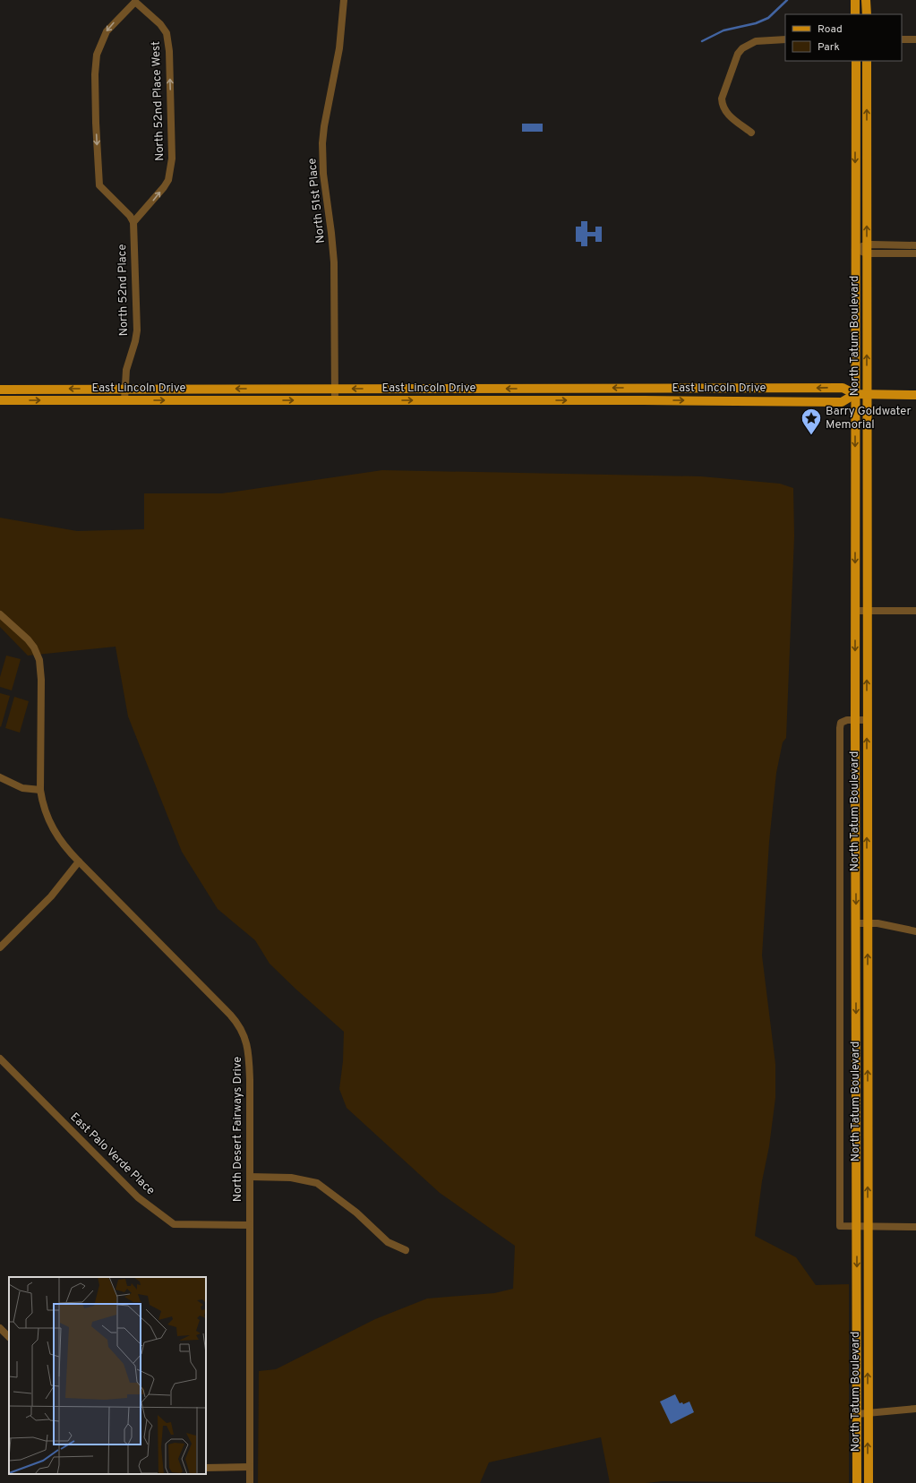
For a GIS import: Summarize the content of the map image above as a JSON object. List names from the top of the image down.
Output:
{
  "streets": {
    "main road": ["North Tatum Boulevard", "East Lincoln Drive"],
    "street": [
      "North 52nd Place West",
      "North 51st Place",
      "North 52nd Place",
      "North Desert Fairways Drive",
      "East Palo Verde Place"
    ]
  },
  "crossings": [
    ["North 52nd Place West", "North 52nd Place"],
    ["North 51st Place", "East Lincoln Drive"],
    ["North 52nd Place", "East Lincoln Drive"],
    ["North Tatum Boulevard", "East Lincoln Drive"],
    ["North Desert Fairways Drive", "East Palo Verde Place"]
  ],
  "one_way": ["North 52nd Place West"],
  "places": {
    "place": ["Barry Goldwater Memorial"]
  },
  "legend": ["Road", "Park"]
}
